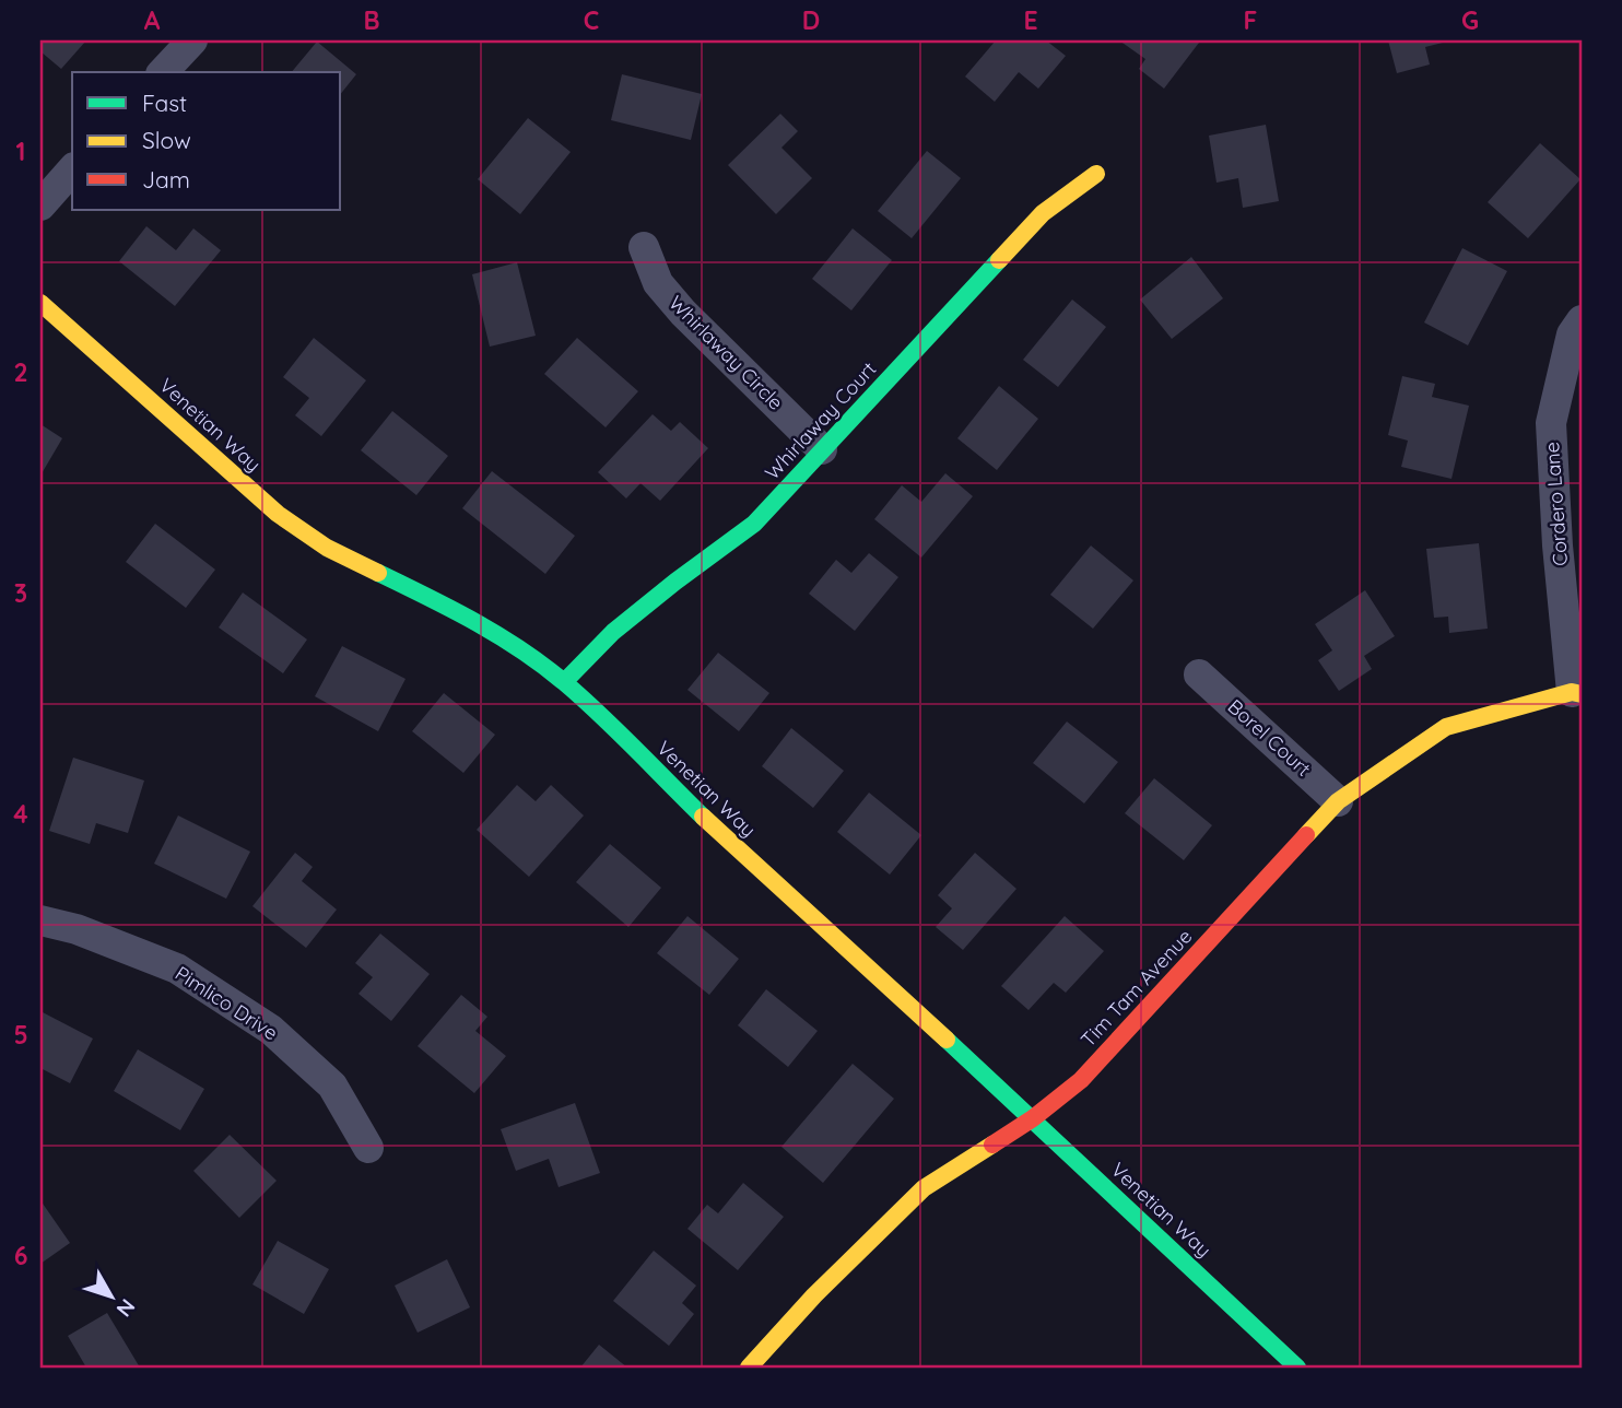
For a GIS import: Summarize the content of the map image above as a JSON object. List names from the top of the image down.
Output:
{
  "streets": {
    "street": [
      "Whirlaway Circle",
      "Whirlaway Court",
      "Venetian Way",
      "Cordero Lane",
      "Borel Court",
      "Tim Tam Avenue",
      "Pimlico Drive"
    ]
  },
  "crossings": [
    ["Whirlaway Circle", "Whirlaway Court"],
    ["Whirlaway Court", "Venetian Way"],
    ["Venetian Way", "Tim Tam Avenue"],
    ["Cordero Lane", "Tim Tam Avenue"],
    ["Borel Court", "Tim Tam Avenue"]
  ],
  "legend": ["Fast", "Slow", "Jam"],
  "north": "bottom right",
  "grid": {
    "columns": [
      "A",
      "B",
      "C",
      "D",
      "E",
      "F",
      "G"
    ],
    "rows": [
      "1",
      "2",
      "3",
      "4",
      "5",
      "6"
    ]
  }
}
